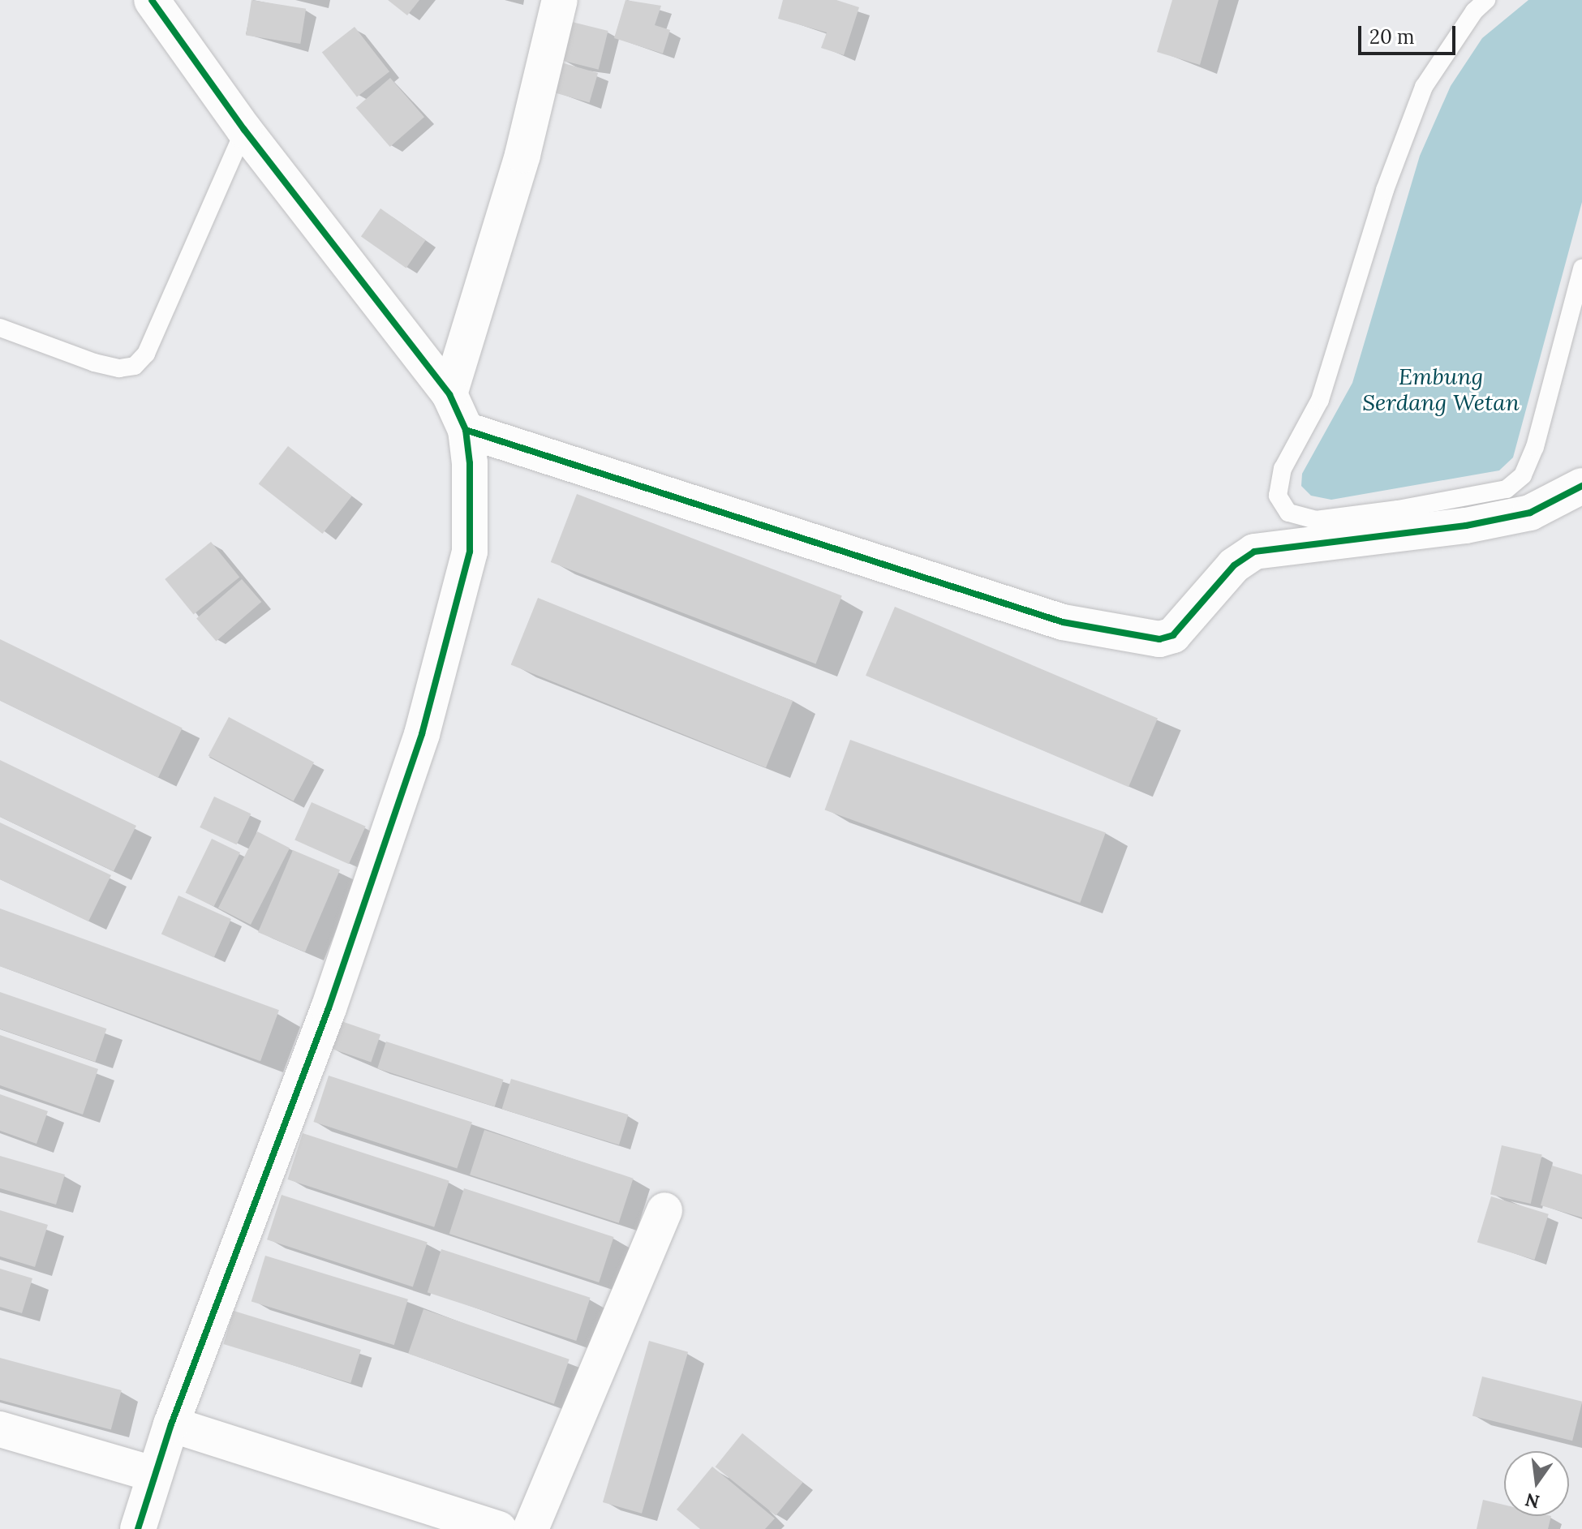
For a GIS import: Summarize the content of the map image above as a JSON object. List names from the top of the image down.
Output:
{
  "water": ["Embung Serdang Wetan"],
  "scale_bar": "20 m",
  "north": "bottom"
}
